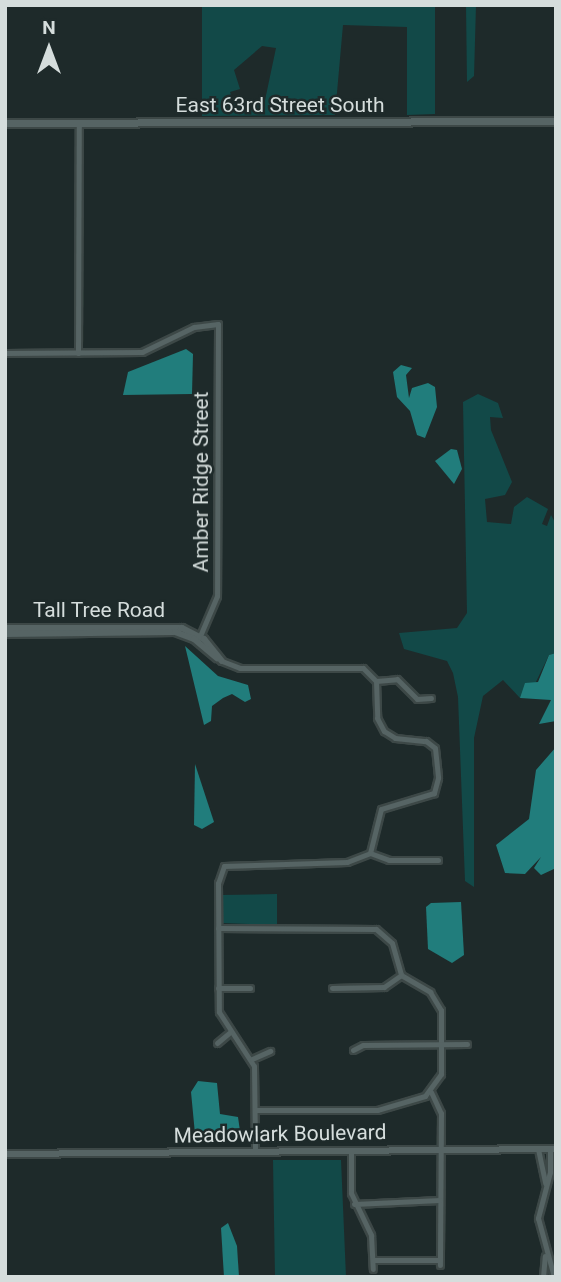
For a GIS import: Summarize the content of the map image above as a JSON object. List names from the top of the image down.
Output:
{
  "streets": {
    "main road": ["East 63rd Street South"],
    "street": ["Amber Ridge Street", "Tall Tree Road", "Meadowlark Boulevard"]
  },
  "crossings": [
    ["Amber Ridge Street", "Tall Tree Road"]
  ],
  "north": "top"
}
